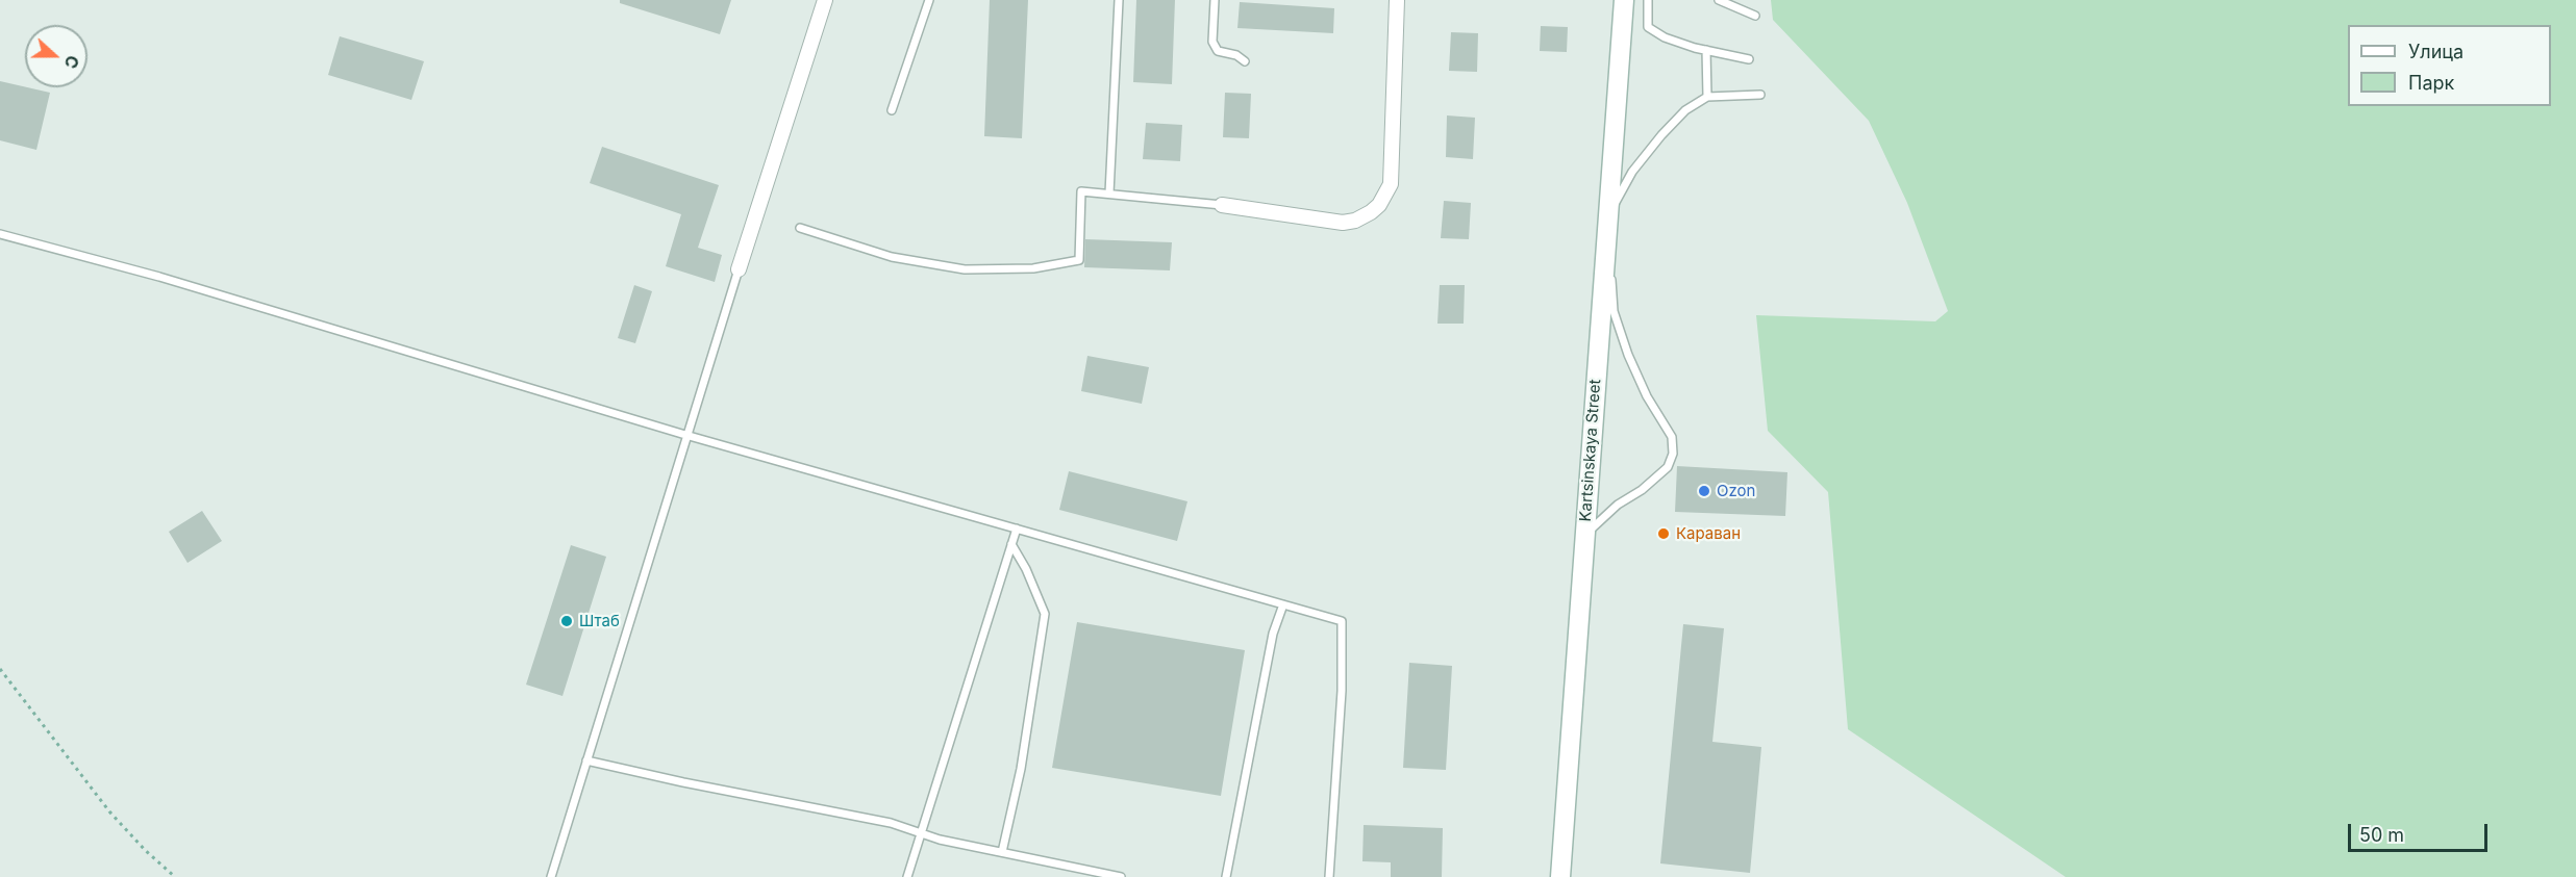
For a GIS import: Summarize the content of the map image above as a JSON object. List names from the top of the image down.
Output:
{
  "streets": {
    "main road": ["Kartsinskaya Street"]
  },
  "places": ["Ozon", "Караван", "Штаб"],
  "legend": ["Улица", "Парк"],
  "scale_bar": "50 m",
  "north": "right"
}
